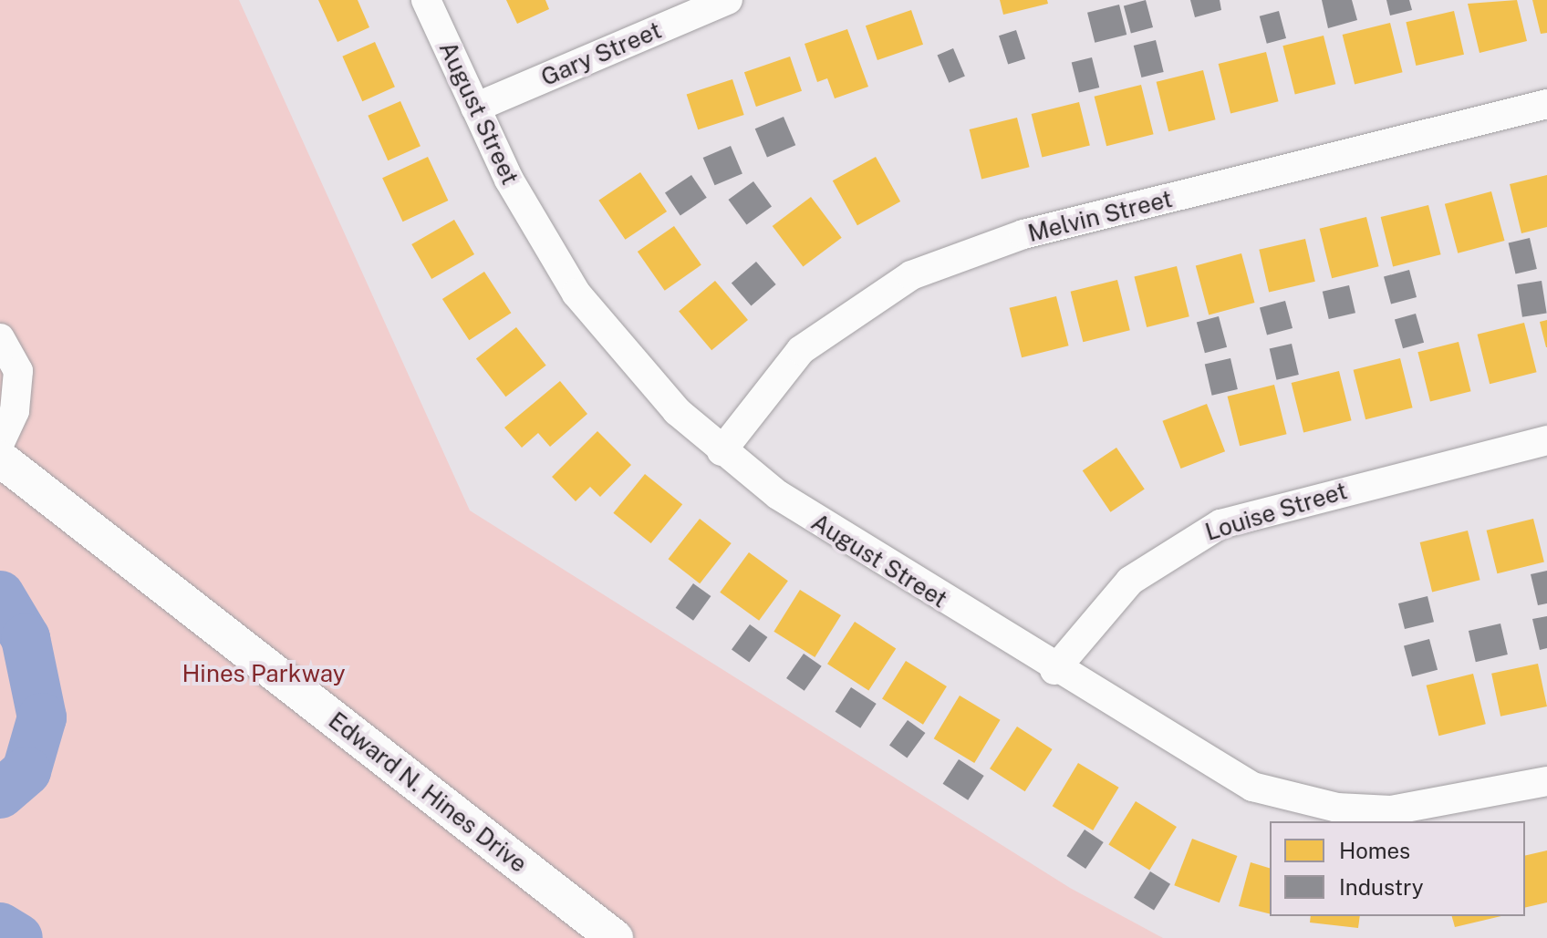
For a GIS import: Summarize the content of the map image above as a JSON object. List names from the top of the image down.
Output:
{
  "streets": {
    "street": [
      "Gary Street",
      "August Street",
      "Melvin Street",
      "Louise Street",
      "Edward N. Hines Drive"
    ]
  },
  "crossings": [
    ["Gary Street", "August Street"],
    ["August Street", "Melvin Street"],
    ["August Street", "Louise Street"]
  ],
  "parks": ["Hines Parkway"],
  "legend": ["Homes", "Industry"]
}
